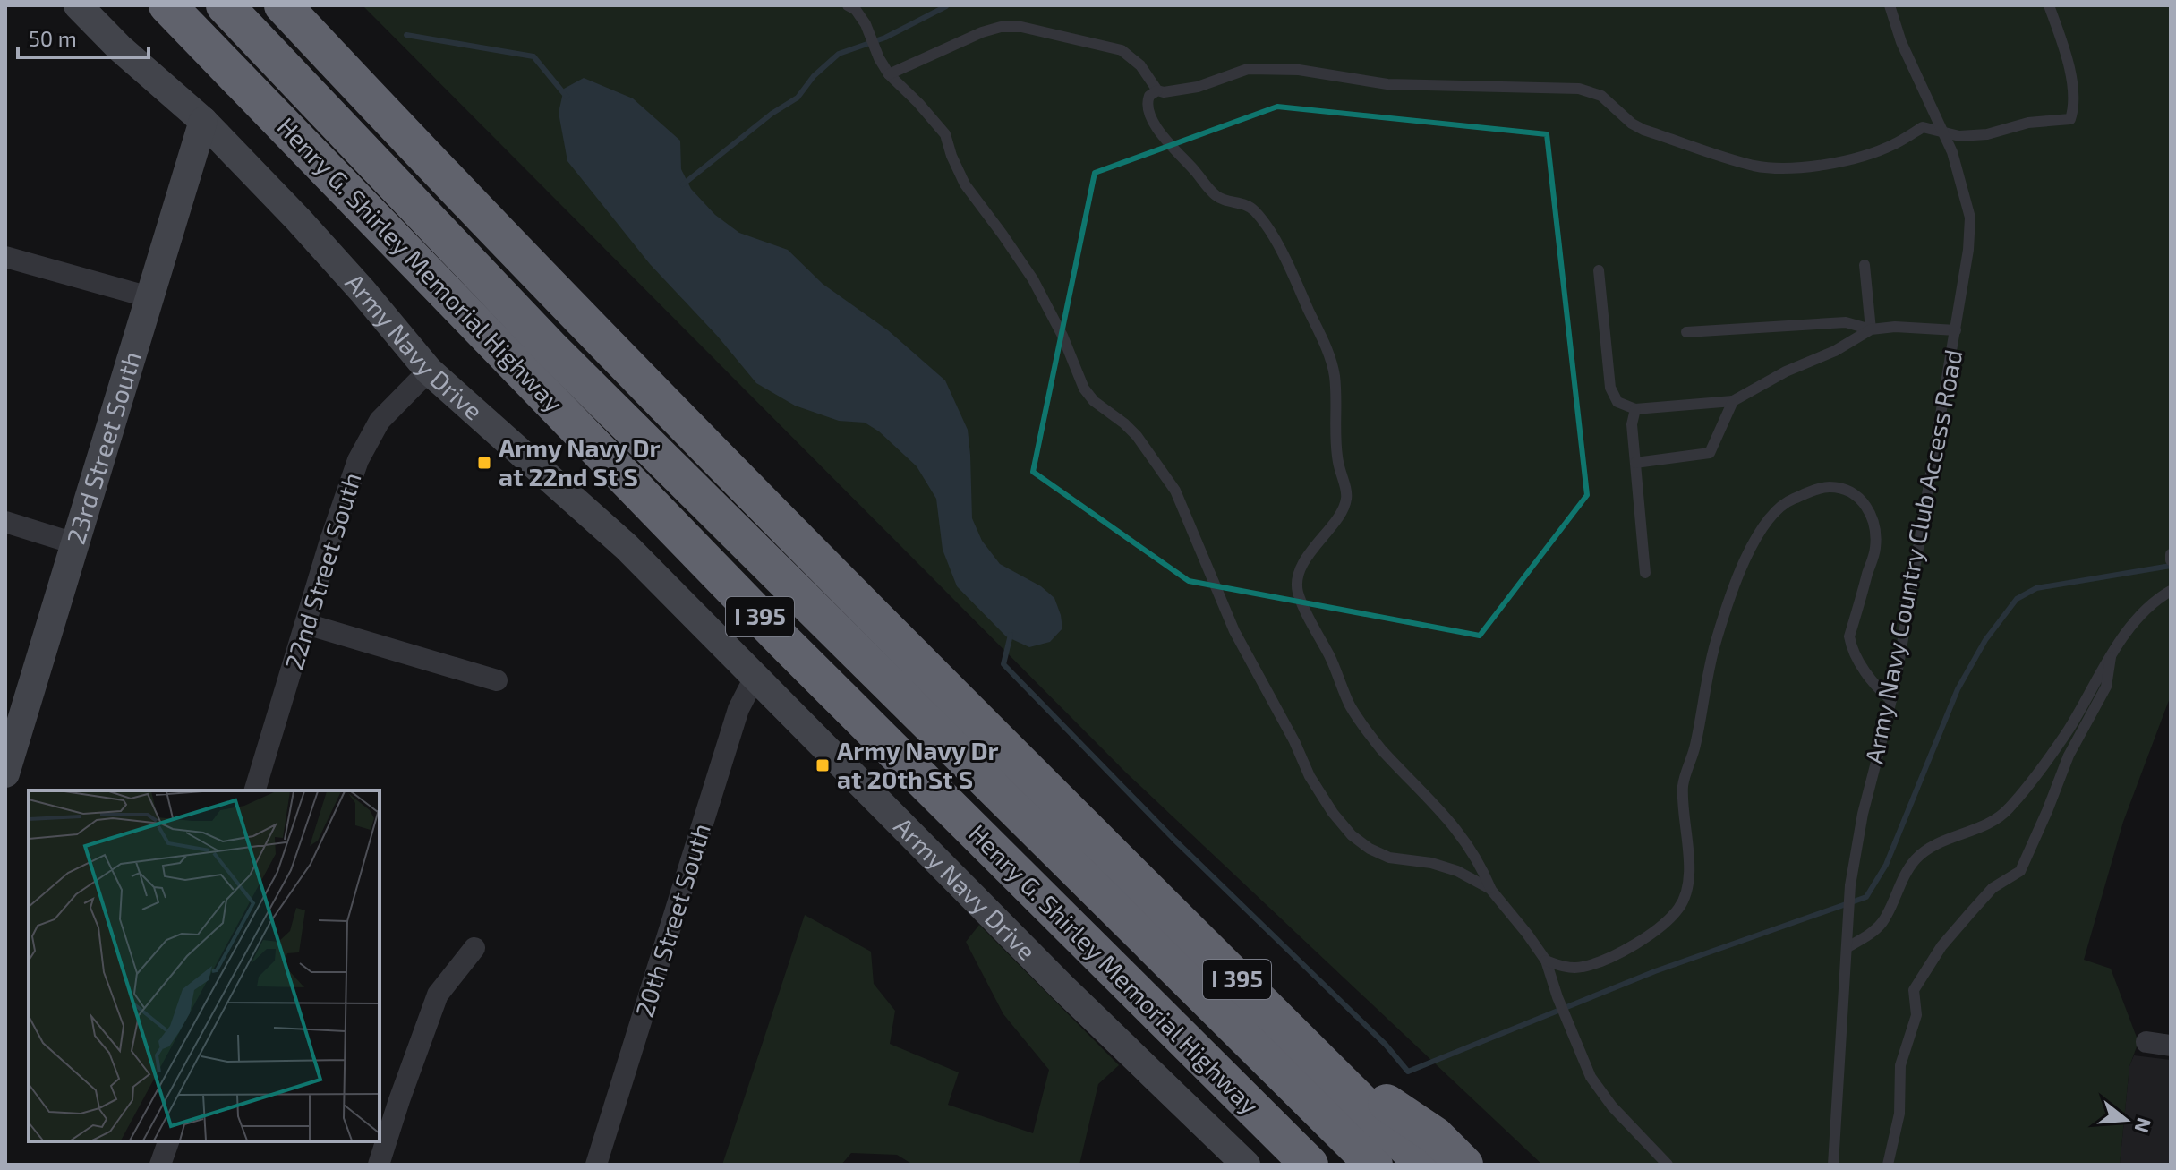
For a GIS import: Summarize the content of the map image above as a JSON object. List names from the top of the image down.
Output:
{
  "streets": {
    "highway": ["Henry G. Shirley Memorial Highway", "I 395"],
    "street": [
      "Army Navy Drive",
      "23rd Street South",
      "22nd Street South",
      "20th Street South"
    ],
    "lane": ["Army Navy Country Club Access Road"]
  },
  "crossings": [
    ["Army Navy Drive", "23rd Street South"],
    ["Army Navy Drive", "22nd Street South"],
    ["Army Navy Drive", "20th Street South"]
  ],
  "places": {
    "transit": ["Army Navy Dr at 22nd St S", "Army Navy Dr at 20th St S"]
  },
  "scale_bar": "50 m",
  "north": "right"
}
